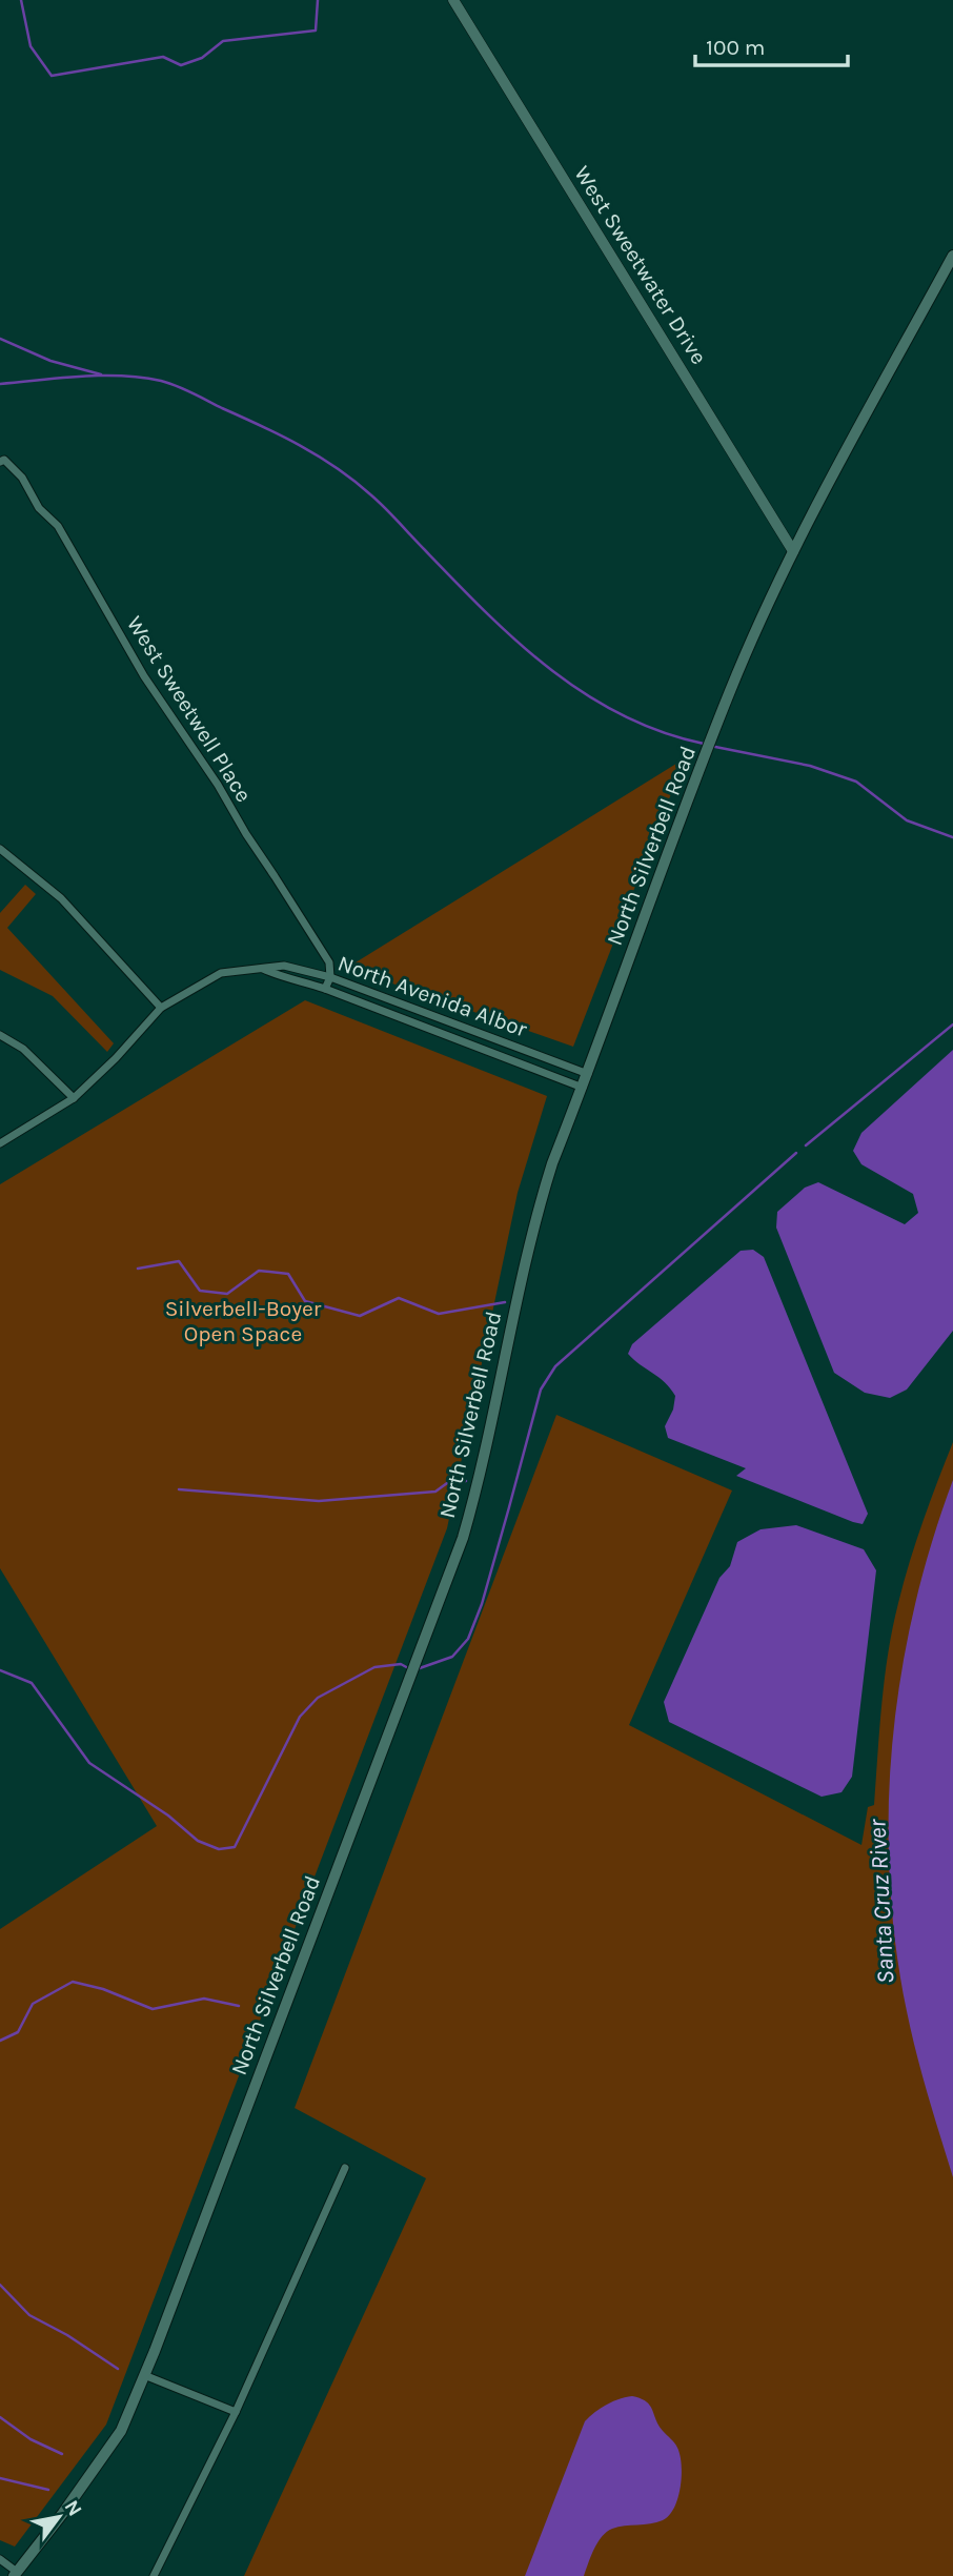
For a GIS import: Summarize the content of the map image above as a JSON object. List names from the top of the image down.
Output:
{
  "streets": {
    "main road": ["North Silverbell Road"],
    "street": ["West Sweetwater Drive", "West Sweetwell Place", "North Avenida Albor"]
  },
  "crossings": [
    ["West Sweetwater Drive", "North Silverbell Road"],
    ["West Sweetwell Place", "North Avenida Albor"],
    ["North Silverbell Road", "North Avenida Albor"]
  ],
  "water": ["Santa Cruz River"],
  "parks": ["Silverbell-Boyer Open Space"],
  "scale_bar": "100 m",
  "north": "top right"
}
